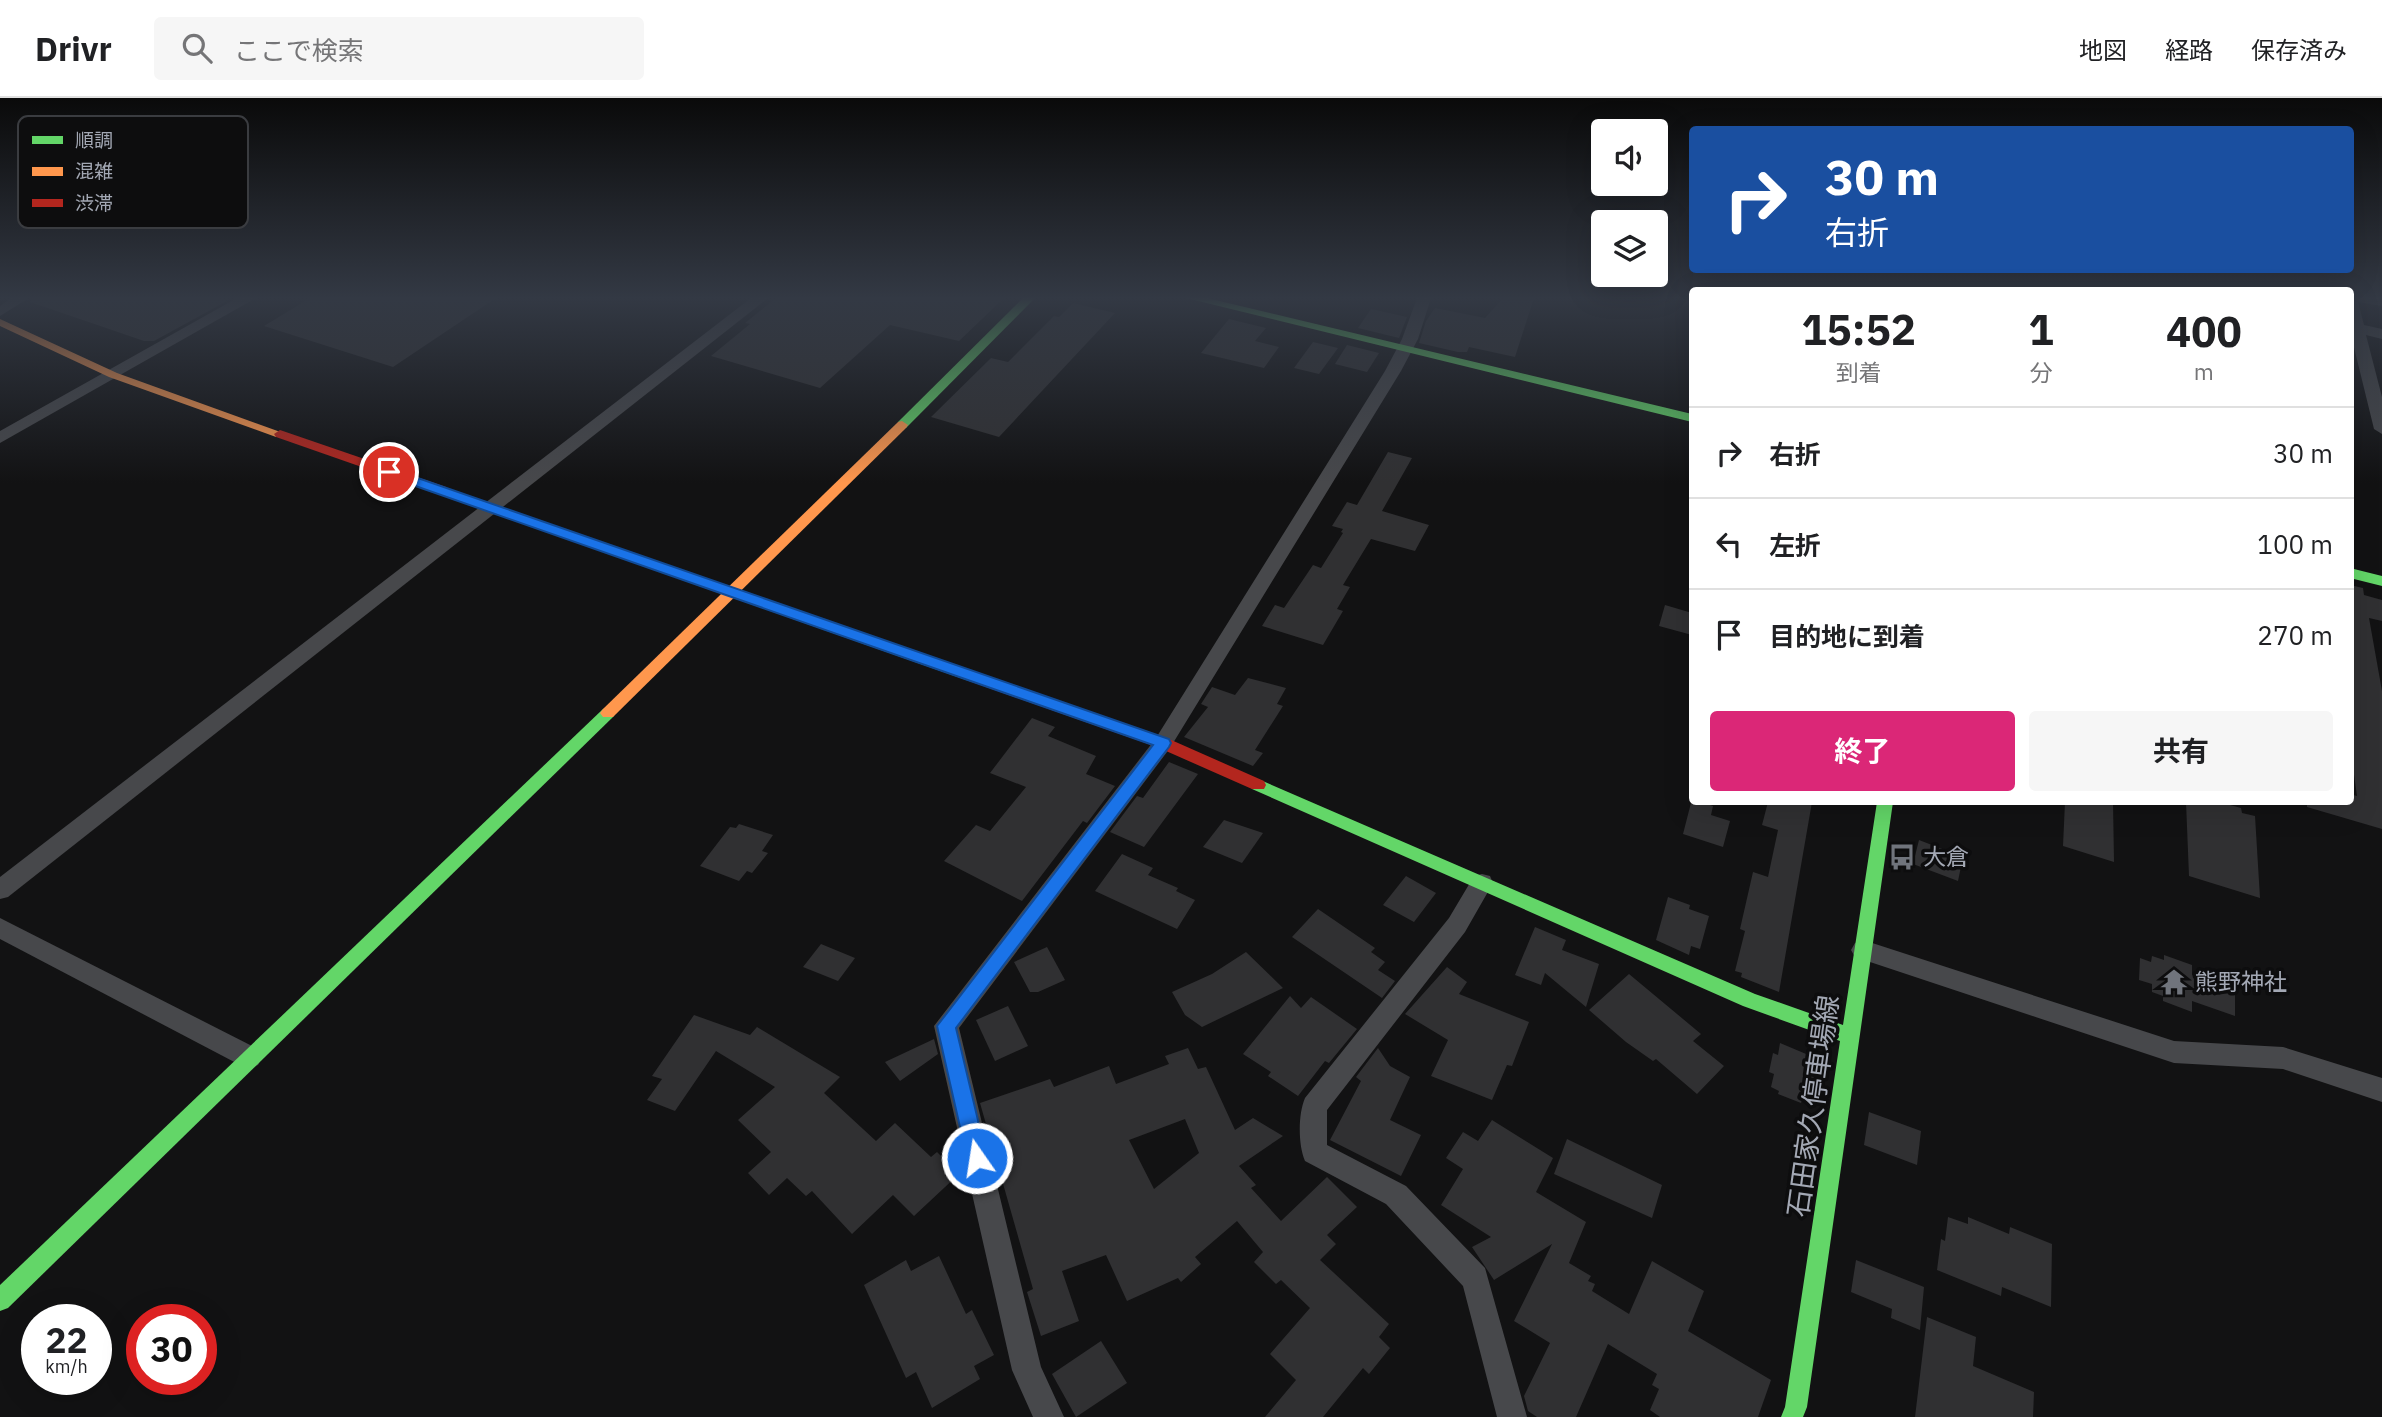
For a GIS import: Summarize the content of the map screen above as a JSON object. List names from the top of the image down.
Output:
{
  "streets": {
    "street": ["石田家久停車場線"]
  },
  "places": {
    "bus stop": ["大倉"],
    "temple": ["熊野神社"]
  },
  "legend": ["順調", "混雑", "渋滞"],
  "page": {
    "header": "Drivr",
    "search": "ここで検索",
    "nav": ["地図", "経路", "保存済み"],
    "turn": ["30 m", "右折"],
    "eta": [
      "15:52",
      "到着",
      "1",
      "分",
      "400",
      "m"
    ],
    "list": [
      {
        "name": "右折",
        "value": "30 m"
      },
      {
        "name": "左折",
        "value": "100 m"
      },
      {
        "name": "目的地に到着",
        "value": "270 m"
      }
    ],
    "buttons": ["終了", "共有"],
    "speed": "22 km/h",
    "limit": "30"
  }
}
